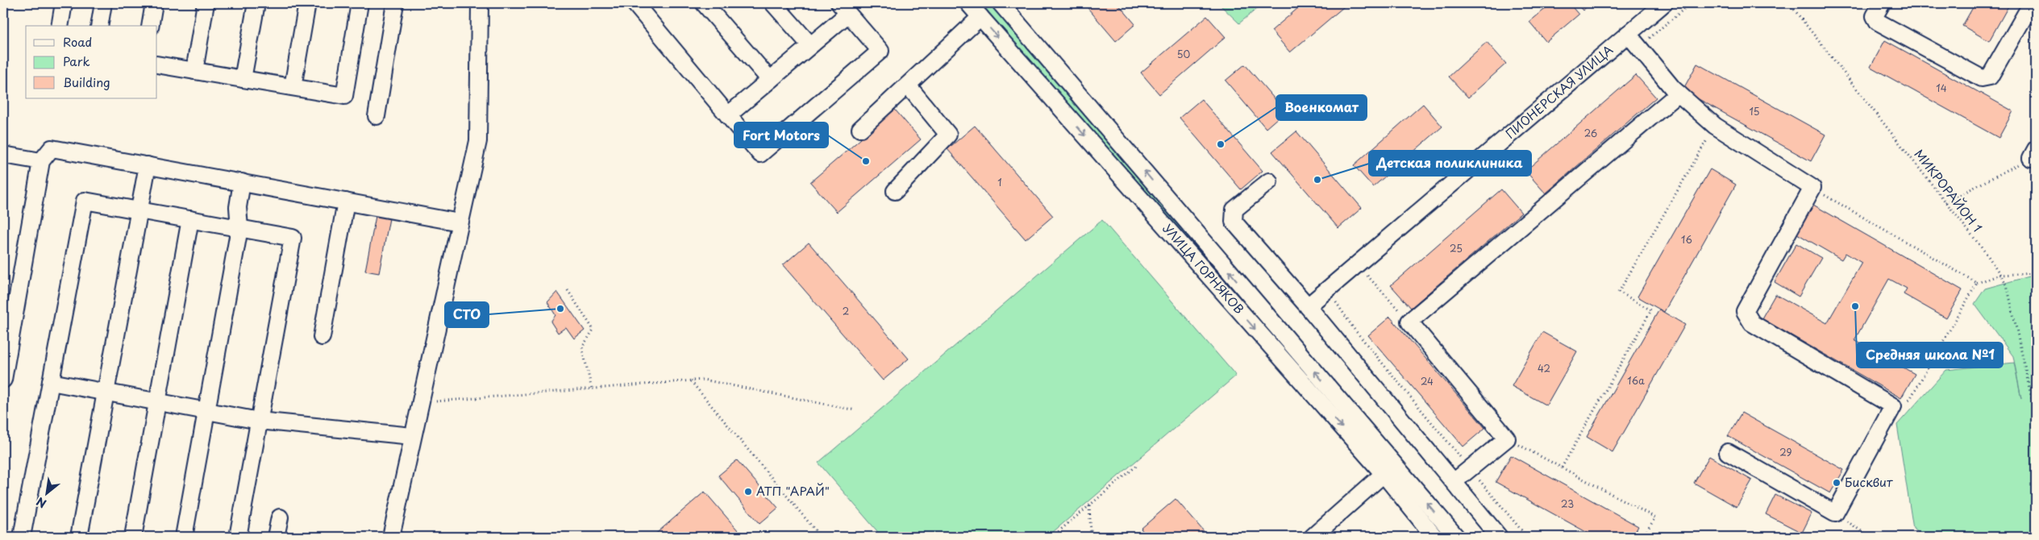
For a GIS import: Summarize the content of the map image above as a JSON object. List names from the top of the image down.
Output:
{
  "streets": {
    "street": ["ПИОНЕРСКАЯ УЛИЦА", "УЛИЦА ГОРНЯКОВ"],
    "path": ["МИКРОРАЙОН 1"]
  },
  "places": [
    "Военкомат",
    "Fort Motors",
    "Детская поликлиника",
    "Средняя школа №1",
    "СТО",
    "Бисквит",
    "АТП \"АРАЙ\""
  ],
  "house_numbers": [
    "50",
    "14",
    "15",
    "26",
    "1",
    "16",
    "25",
    "2",
    "42",
    "16а",
    "24",
    "29",
    "23"
  ],
  "legend": ["Road", "Park", "Building"],
  "north": "bottom left"
}
